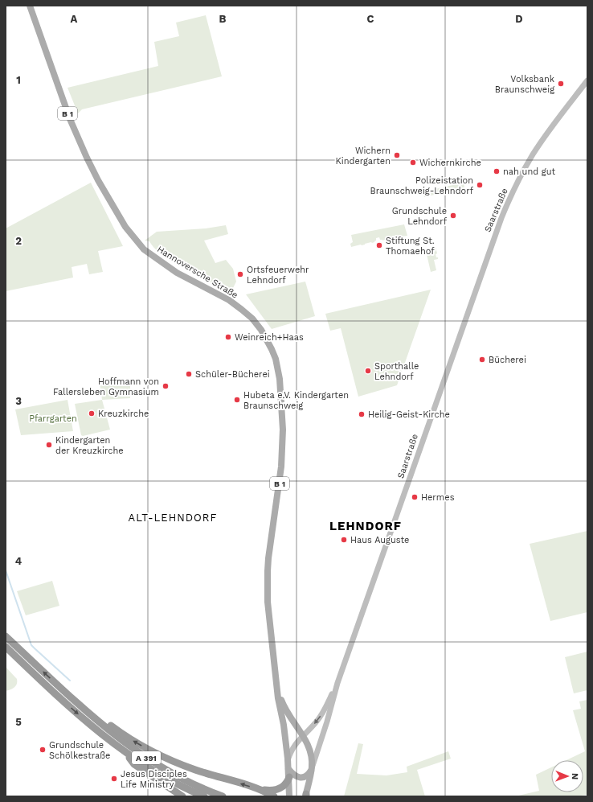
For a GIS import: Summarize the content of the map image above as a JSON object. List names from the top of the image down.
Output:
{
  "streets": {
    "highway": ["A 391"],
    "main road": ["B 1", "Hannoversche Straße"],
    "street": ["Saarstraße"]
  },
  "crossings": [
    ["Saarstraße", "Hannoversche Straße"]
  ],
  "districts": ["ALT-LEHNDORF", "LEHNDORF"],
  "parks": ["Pfarrgarten"],
  "places": [
    "Volksbank Braunschweig",
    "Wichern Kindergarten",
    "Wichernkirche",
    "nah und gut",
    "Polizeistation Braunschweig-Lehndorf",
    "Grundschule Lehndorf",
    "Stiftung St. Thomaehof",
    "Ortsfeuerwehr Lehndorf",
    "Weinreich+Haas",
    "Bücherei",
    "Sporthalle Lehndorf",
    "Schüler-Bücherei",
    "Hoffmann von Fallersleben Gymnasium",
    "Hubeta e.V. Kindergarten Braunschweig",
    "Kreuzkirche",
    "Heilig-Geist-Kirche",
    "Kindergarten der Kreuzkirche",
    "Hermes",
    "Haus Auguste",
    "Grundschule Schölkestraße",
    "Jesus Disciples Life Ministry"
  ],
  "north": "right",
  "grid": {
    "columns": [
      "A",
      "B",
      "C",
      "D"
    ],
    "rows": [
      "1",
      "2",
      "3",
      "4",
      "5"
    ]
  }
}
